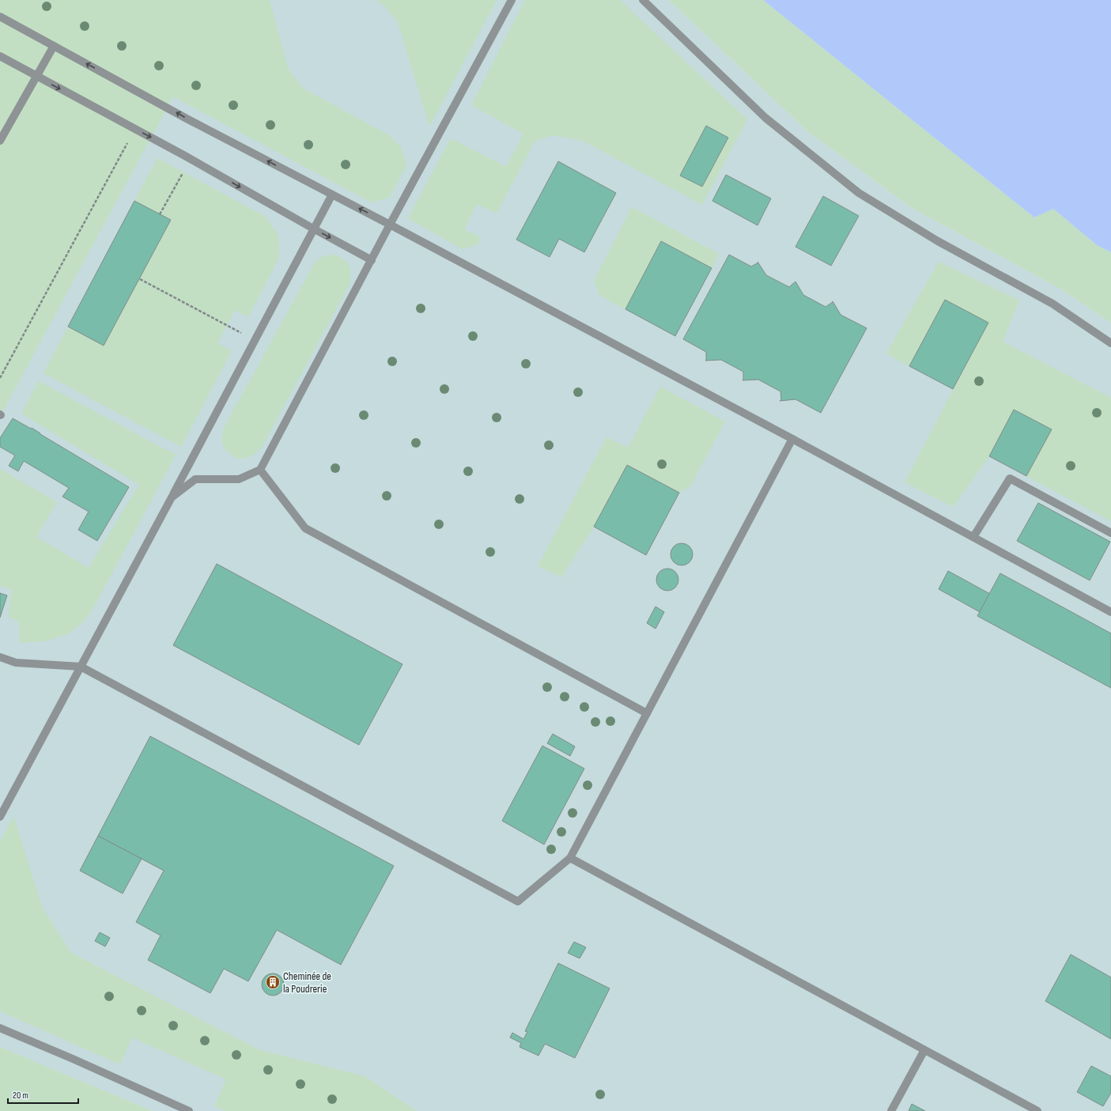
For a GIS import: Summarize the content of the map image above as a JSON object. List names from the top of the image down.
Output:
{
  "places": {
    "building": ["Cheminée de la Poudrerie"]
  },
  "scale_bar": "20 m"
}
